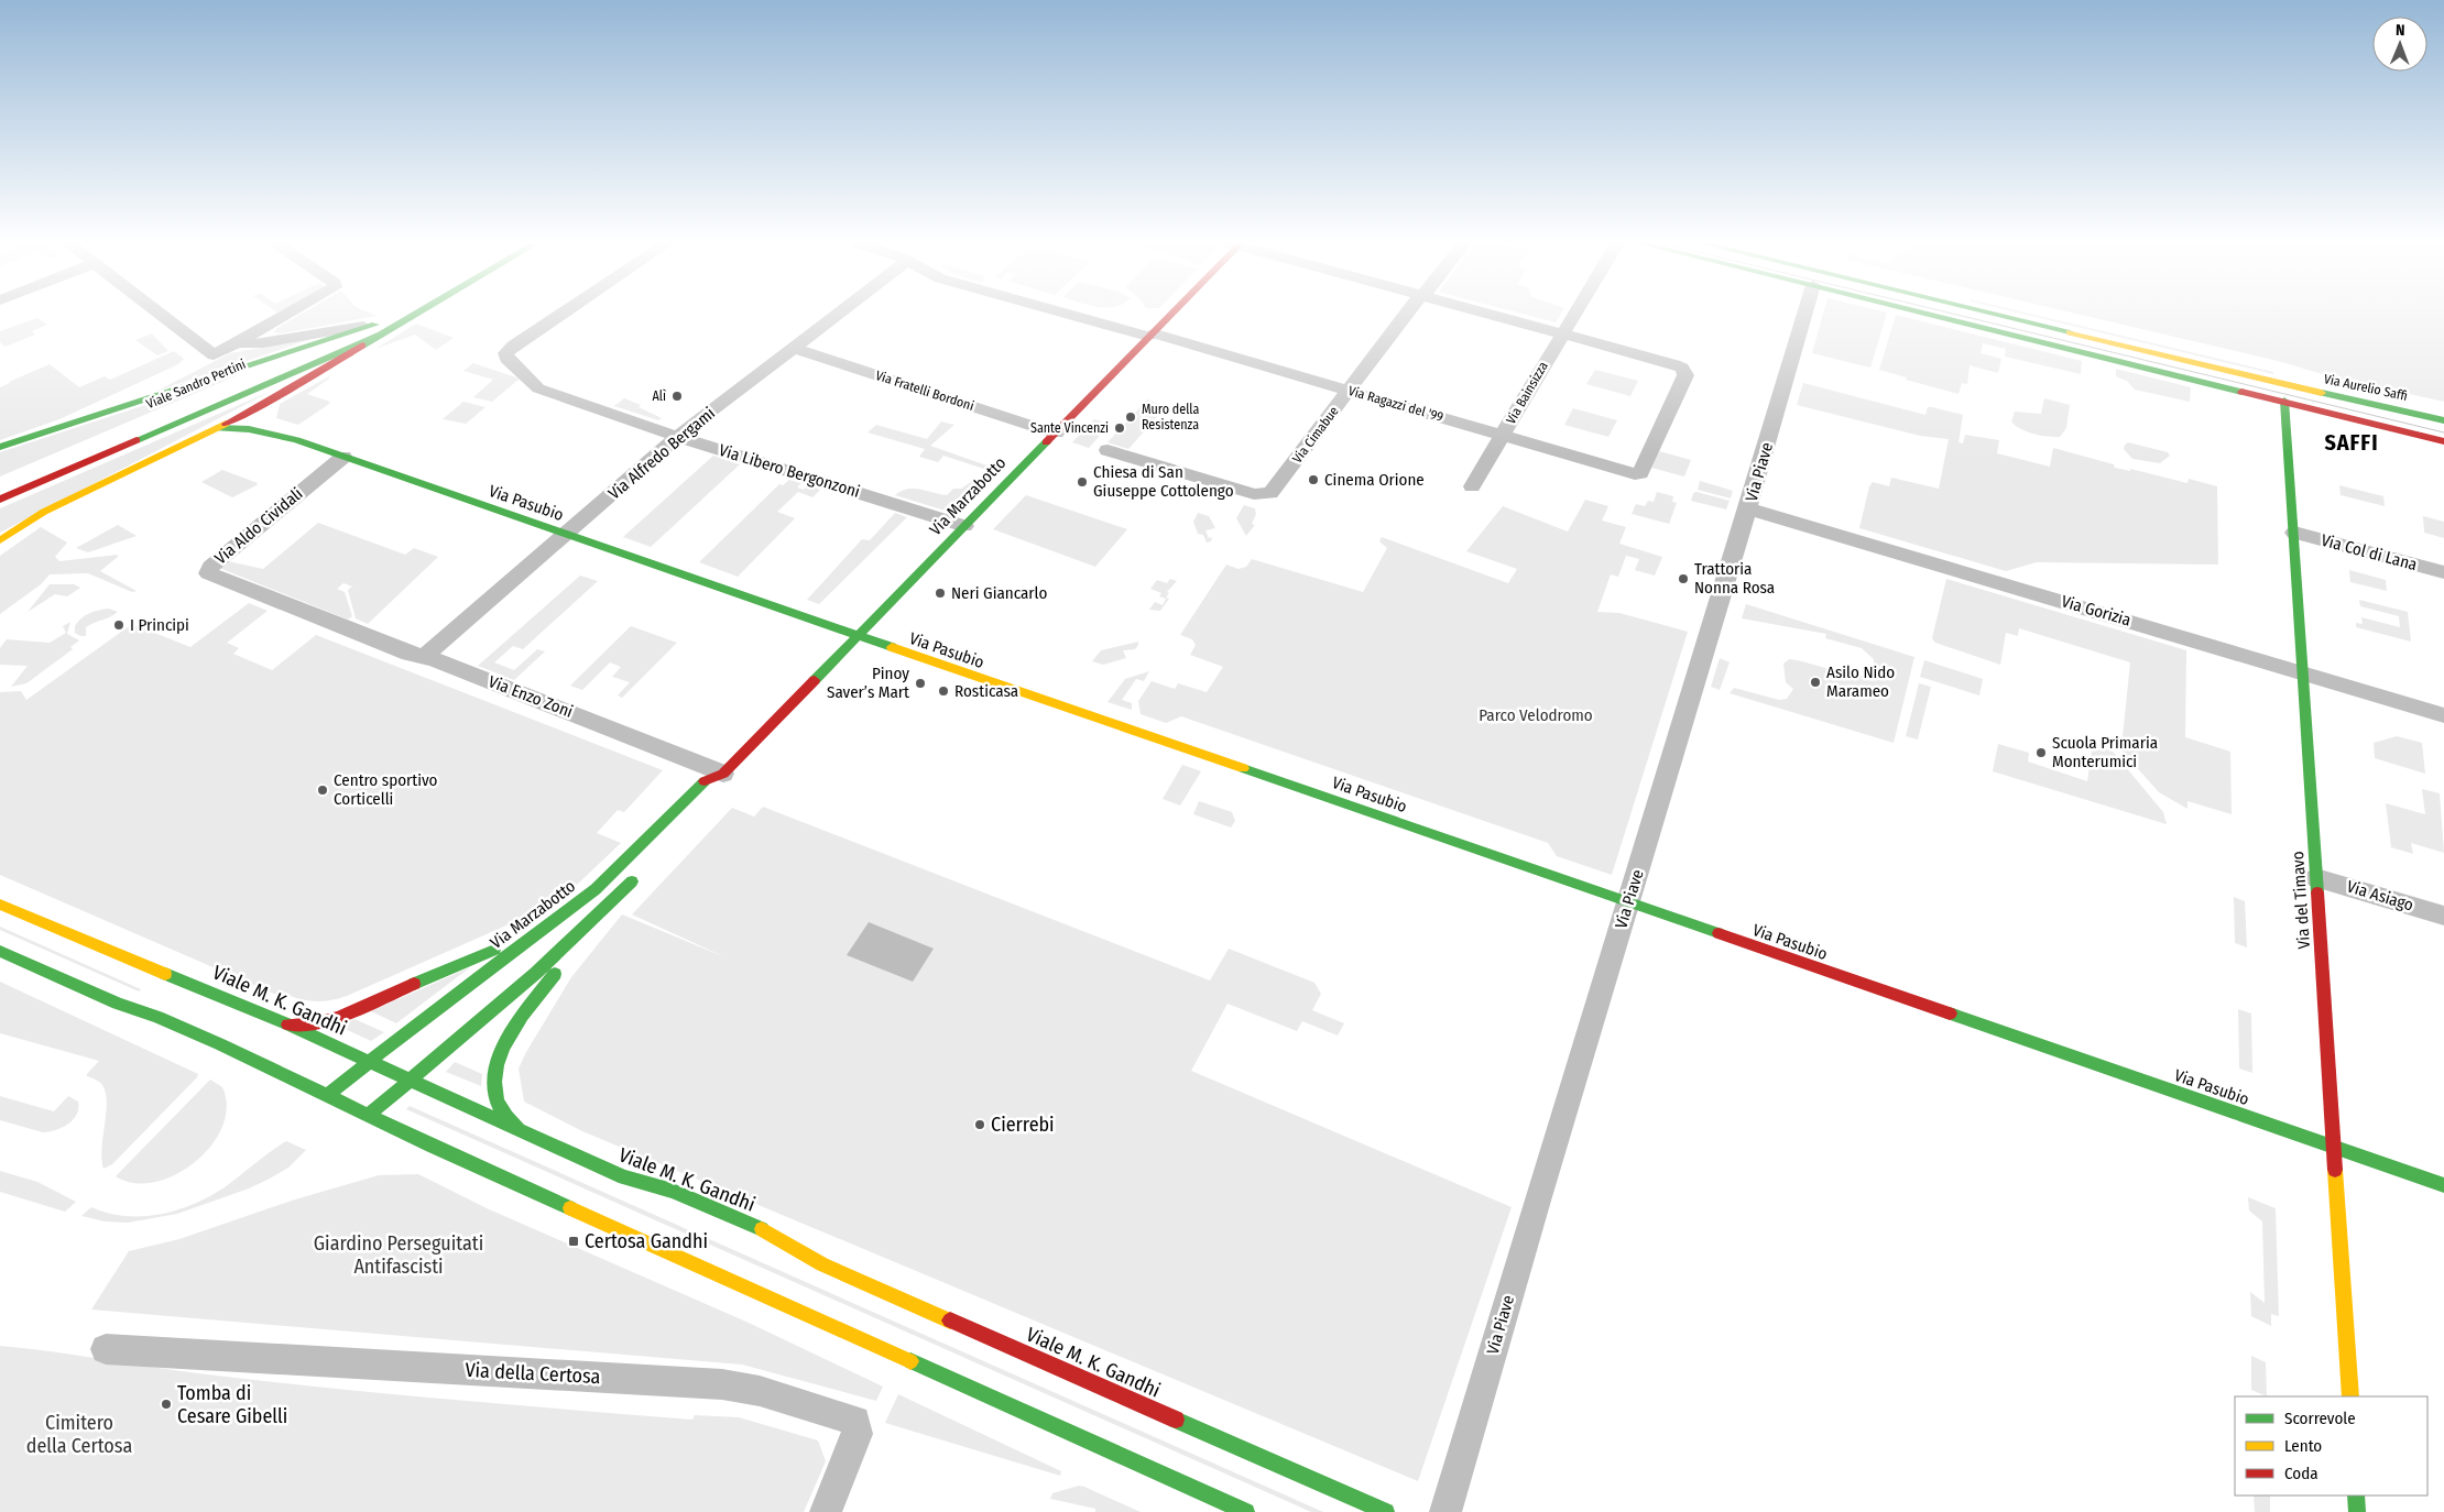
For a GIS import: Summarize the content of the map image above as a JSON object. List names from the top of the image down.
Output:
{
  "streets": {
    "main road": [
      "Viale Sandro Pertini",
      "Via Aurelio Saffi",
      "Via Marzabotto",
      "Via Pasubio",
      "Via del Timavo",
      "Viale M. K. Gandhi"
    ],
    "street": [
      "Via Fratelli Bordoni",
      "Via Bainsizza",
      "Via Ragazzi del '99",
      "Via Cimabue",
      "Via Alfredo Bergami",
      "Via Libero Bergonzoni",
      "Via Piave",
      "Via Aldo Cividali",
      "Via Col di Lana",
      "Via Gorizia",
      "Via Enzo Zoni",
      "Via Asiago",
      "Via della Certosa"
    ]
  },
  "crossings": [
    ["Viale Sandro Pertini", "Via Pasubio"],
    ["Via Aurelio Saffi", "Via del Timavo"],
    ["Via Fratelli Bordoni", "Via Alfredo Bergami"],
    ["Via Fratelli Bordoni", "Via Marzabotto"],
    ["Via Bainsizza", "Via Ragazzi del '99"],
    ["Via Ragazzi del '99", "Via Cimabue"],
    ["Via Ragazzi del '99", "Via Marzabotto"],
    ["Via Alfredo Bergami", "Via Libero Bergonzoni"],
    ["Via Alfredo Bergami", "Via Pasubio"],
    ["Via Alfredo Bergami", "Via Enzo Zoni"],
    ["Via Libero Bergonzoni", "Via Marzabotto"],
    ["Via Piave", "Via Pasubio"],
    ["Via Piave", "Via Gorizia"],
    ["Via Marzabotto", "Via Pasubio"],
    ["Via Marzabotto", "Via Enzo Zoni"],
    ["Via Marzabotto", "Viale M. K. Gandhi"],
    ["Via Pasubio", "Via Aldo Cividali"],
    ["Via Pasubio", "Via del Timavo"],
    ["Via Aldo Cividali", "Via Enzo Zoni"],
    ["Via Col di Lana", "Via del Timavo"],
    ["Via Gorizia", "Via del Timavo"],
    ["Via Asiago", "Via del Timavo"]
  ],
  "districts": ["SAFFI"],
  "parks": ["Parco Velodromo", "Giardino Perseguitati Antifascisti", "Cimitero della Certosa"],
  "places": {
    "other": [
      "Alì",
      "Muro della Resistenza",
      "Sante Vincenzi",
      "Cinema Orione",
      "Chiesa di San Giuseppe Cottolengo",
      "Trattoria Nonna Rosa",
      "Neri Giancarlo",
      "I Principi",
      "Asilo Nido Marameo",
      "Pinoy Saver’s Mart",
      "Rosticasa",
      "Scuola Primaria Monterumici",
      "Centro sportivo Corticelli",
      "Cierrebi",
      "Tomba di Cesare Gibelli"
    ],
    "transit": ["Certosa Gandhi"]
  },
  "legend": ["Scorrevole", "Lento", "Coda"],
  "north": "top"
}
